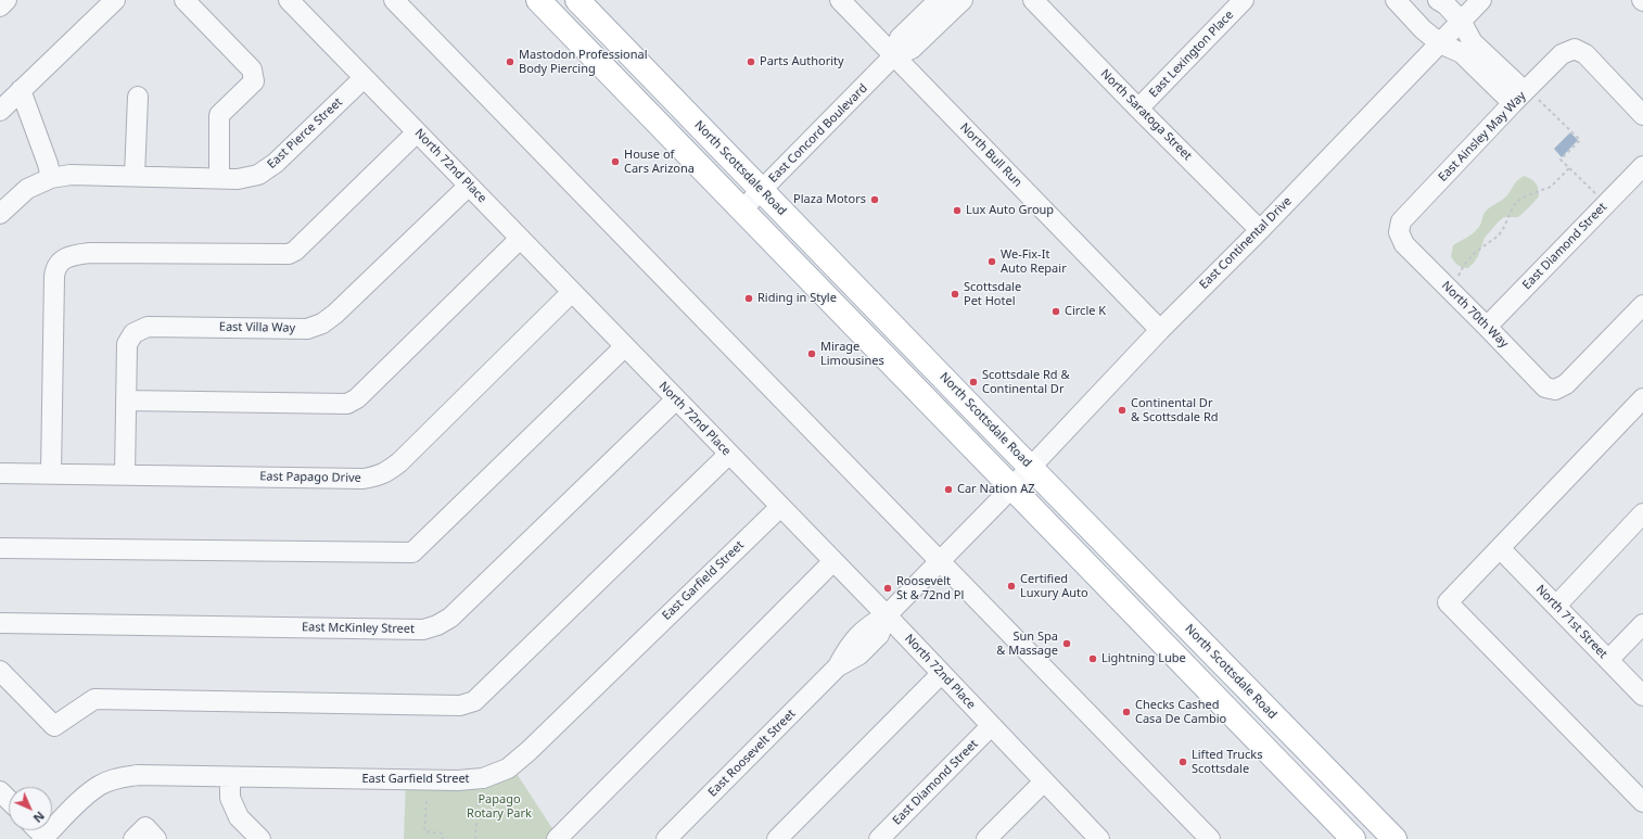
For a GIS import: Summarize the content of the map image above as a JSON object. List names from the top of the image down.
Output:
{
  "streets": {
    "main road": ["North Scottsdale Road"],
    "street": [
      "East Lexington Place",
      "North Saratoga Street",
      "East Pierce Street",
      "East Concord Boulevard",
      "East Ainsley May Way",
      "North Bull Run",
      "North 72nd Place",
      "East Continental Drive",
      "East Diamond Street",
      "North 70th Way",
      "East Villa Way",
      "East Papago Drive",
      "East Garfield Street",
      "North 71st Street",
      "East McKinley Street",
      "East Roosevelt Street"
    ]
  },
  "crossings": [
    ["East Lexington Place", "North Saratoga Street"],
    ["North Saratoga Street", "East Continental Drive"],
    ["East Pierce Street", "North 72nd Place"],
    ["East Concord Boulevard", "North Bull Run"],
    ["East Concord Boulevard", "North Scottsdale Road"],
    ["East Ainsley May Way", "North 70th Way"],
    ["North Bull Run", "East Continental Drive"],
    ["North 72nd Place", "East Diamond Street"],
    ["North 72nd Place", "East Villa Way"],
    ["North 72nd Place", "East Papago Drive"],
    ["North 72nd Place", "East Garfield Street"],
    ["North 72nd Place", "East McKinley Street"],
    ["North 72nd Place", "East Roosevelt Street"],
    ["North Scottsdale Road", "East Continental Drive"],
    ["East Continental Drive", "East Roosevelt Street"],
    ["East Diamond Street", "North 70th Way"],
    ["East Villa Way", "East Papago Drive"]
  ],
  "parks": ["Papago Rotary Park"],
  "places": [
    "Mastodon Professional Body Piercing",
    "Parts Authority",
    "House of Cars Arizona",
    "Plaza Motors",
    "Lux Auto Group",
    "We-Fix-It Auto Repair",
    "Scottsdale Pet Hotel",
    "Riding in Style",
    "Circle K",
    "Mirage Limousines",
    "Scottsdale Rd & Continental Dr",
    "Continental Dr & Scottsdale Rd",
    "Car Nation AZ",
    "Certified Luxury Auto",
    "Roosevelt St & 72nd Pl",
    "Sun Spa & Massage",
    "Lightning Lube",
    "Checks Cashed Casa De Cambio",
    "Lifted Trucks Scottsdale"
  ],
  "north": "bottom right"
}
